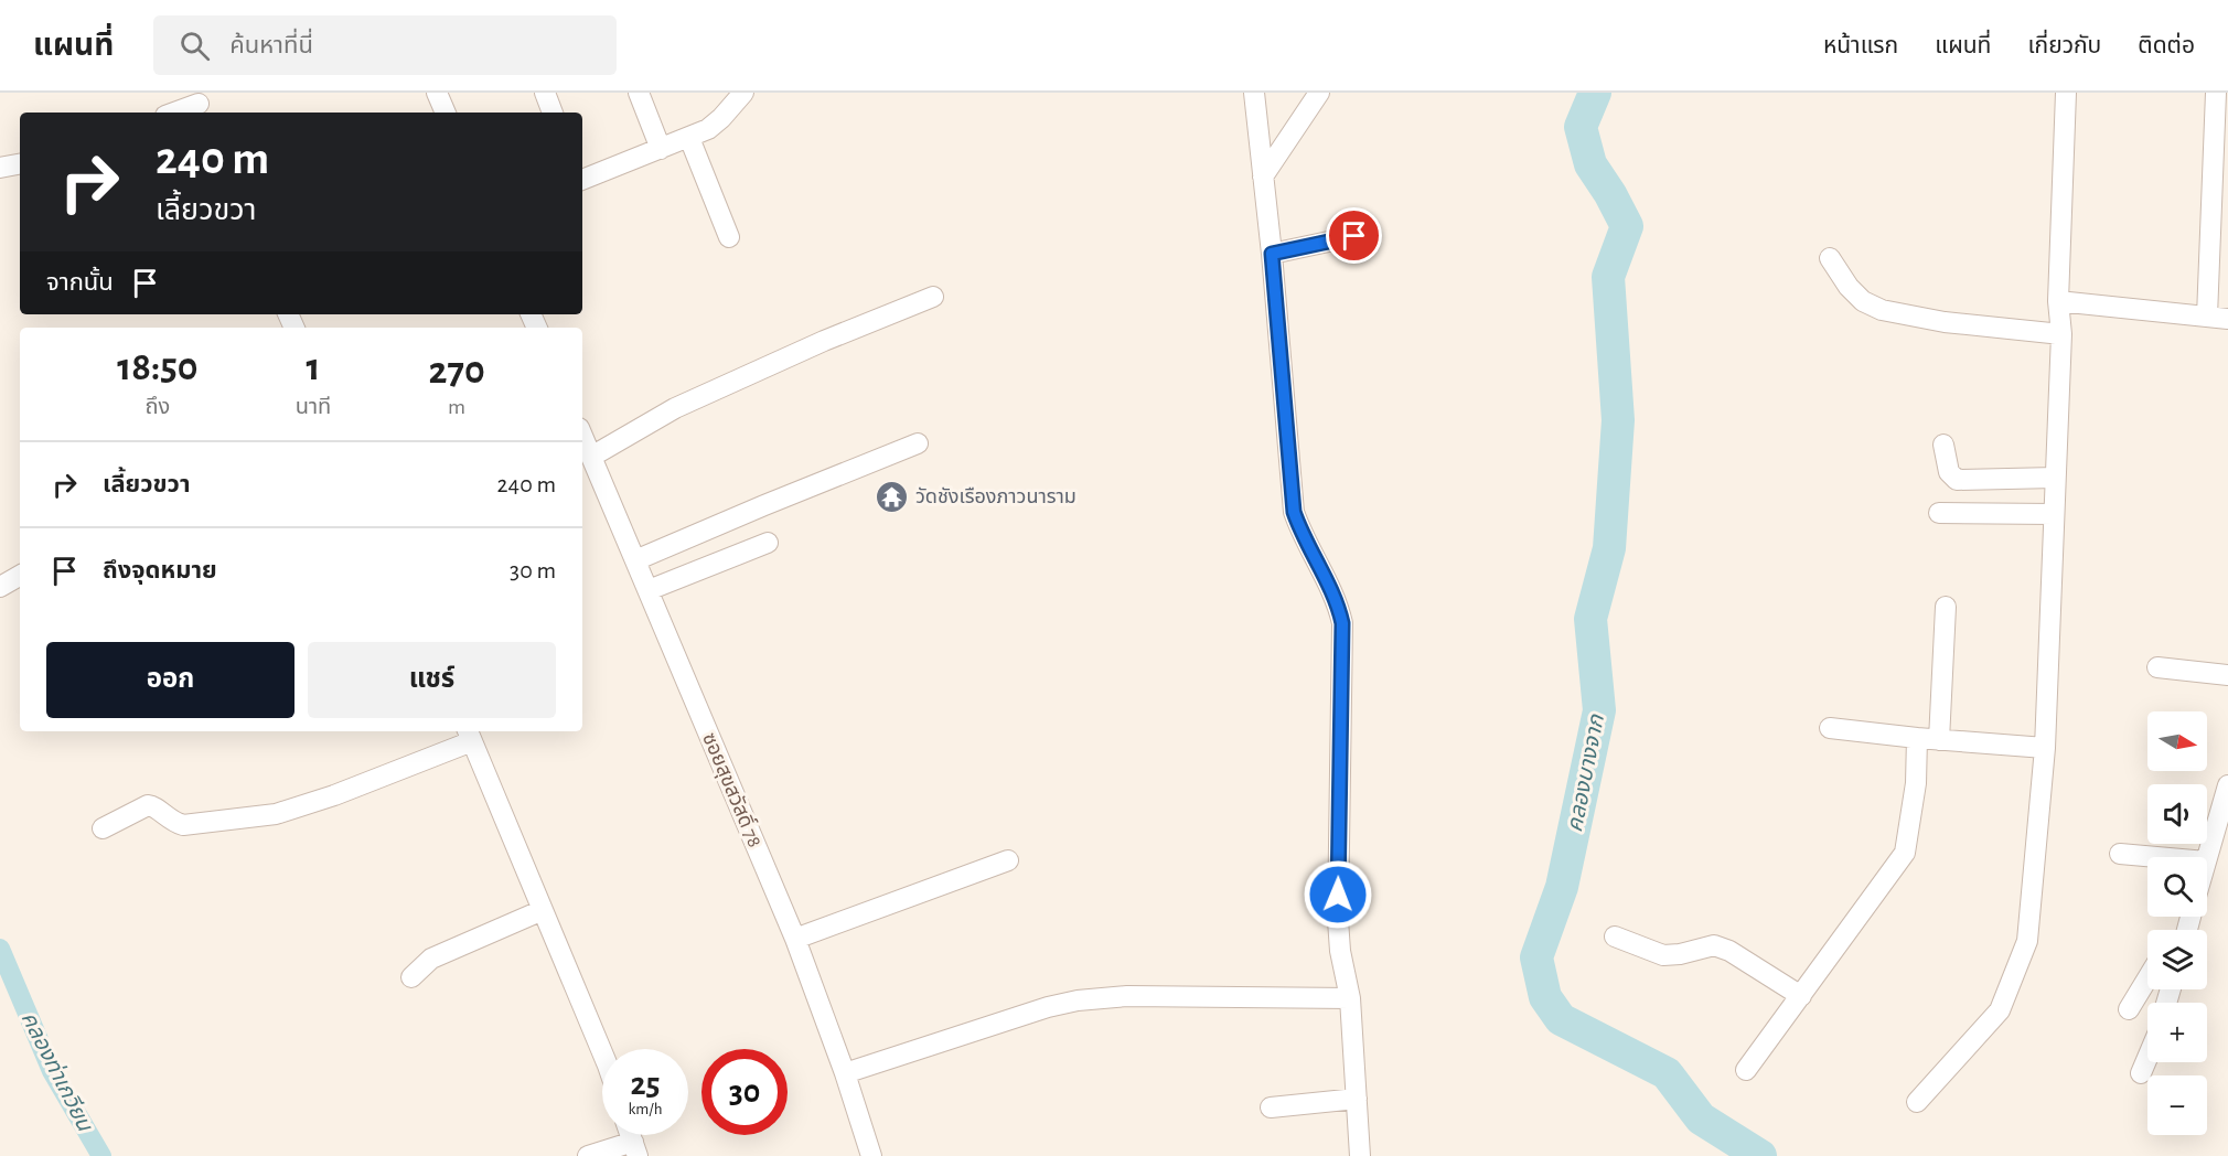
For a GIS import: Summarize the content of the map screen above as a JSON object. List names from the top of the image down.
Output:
{
  "streets": {
    "street": ["ซอยสุขสวัสดิ์ 78"]
  },
  "water": ["คลองบางจาก", "คลองท่าเกวียน"],
  "places": {
    "temple": ["วัดชังเรืองภาวนาราม"]
  },
  "north": "right",
  "page": {
    "header": "แผนที่",
    "search": "ค้นหาที่นี่",
    "nav": [
      "หน้าแรก",
      "แผนที่",
      "เกี่ยวกับ",
      "ติดต่อ"
    ],
    "turn": ["240 m", "เลี้ยวขวา"],
    "then": "จากนั้น",
    "eta": [
      "18:50",
      "ถึง",
      "1",
      "นาที",
      "270",
      "m"
    ],
    "list": [
      {
        "name": "เลี้ยวขวา",
        "value": "240 m"
      },
      {
        "name": "ถึงจุดหมาย",
        "value": "30 m"
      }
    ],
    "buttons": ["ออก", "แชร์"],
    "map_buttons": ["+", "−"],
    "speed": "25 km/h",
    "limit": "30"
  }
}
